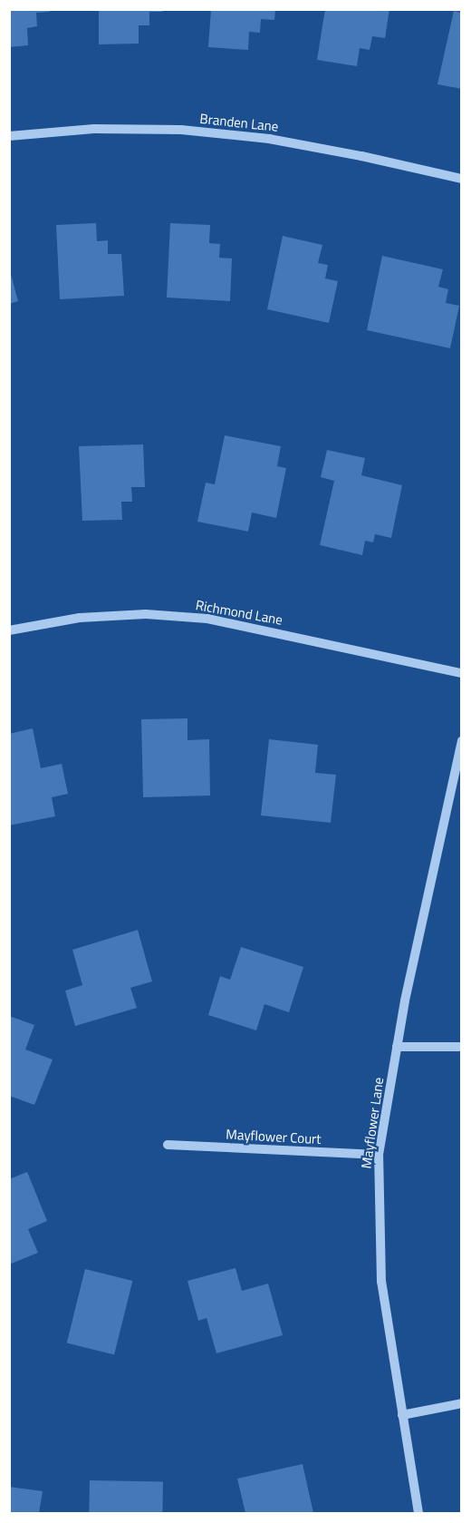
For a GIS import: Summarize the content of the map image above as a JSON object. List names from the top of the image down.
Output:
{
  "streets": {
    "street": [
      "Branden Lane",
      "Richmond Lane",
      "Mayflower Lane",
      "Mayflower Court"
    ]
  },
  "crossings": [
    ["Mayflower Lane", "Mayflower Court"]
  ]
}
